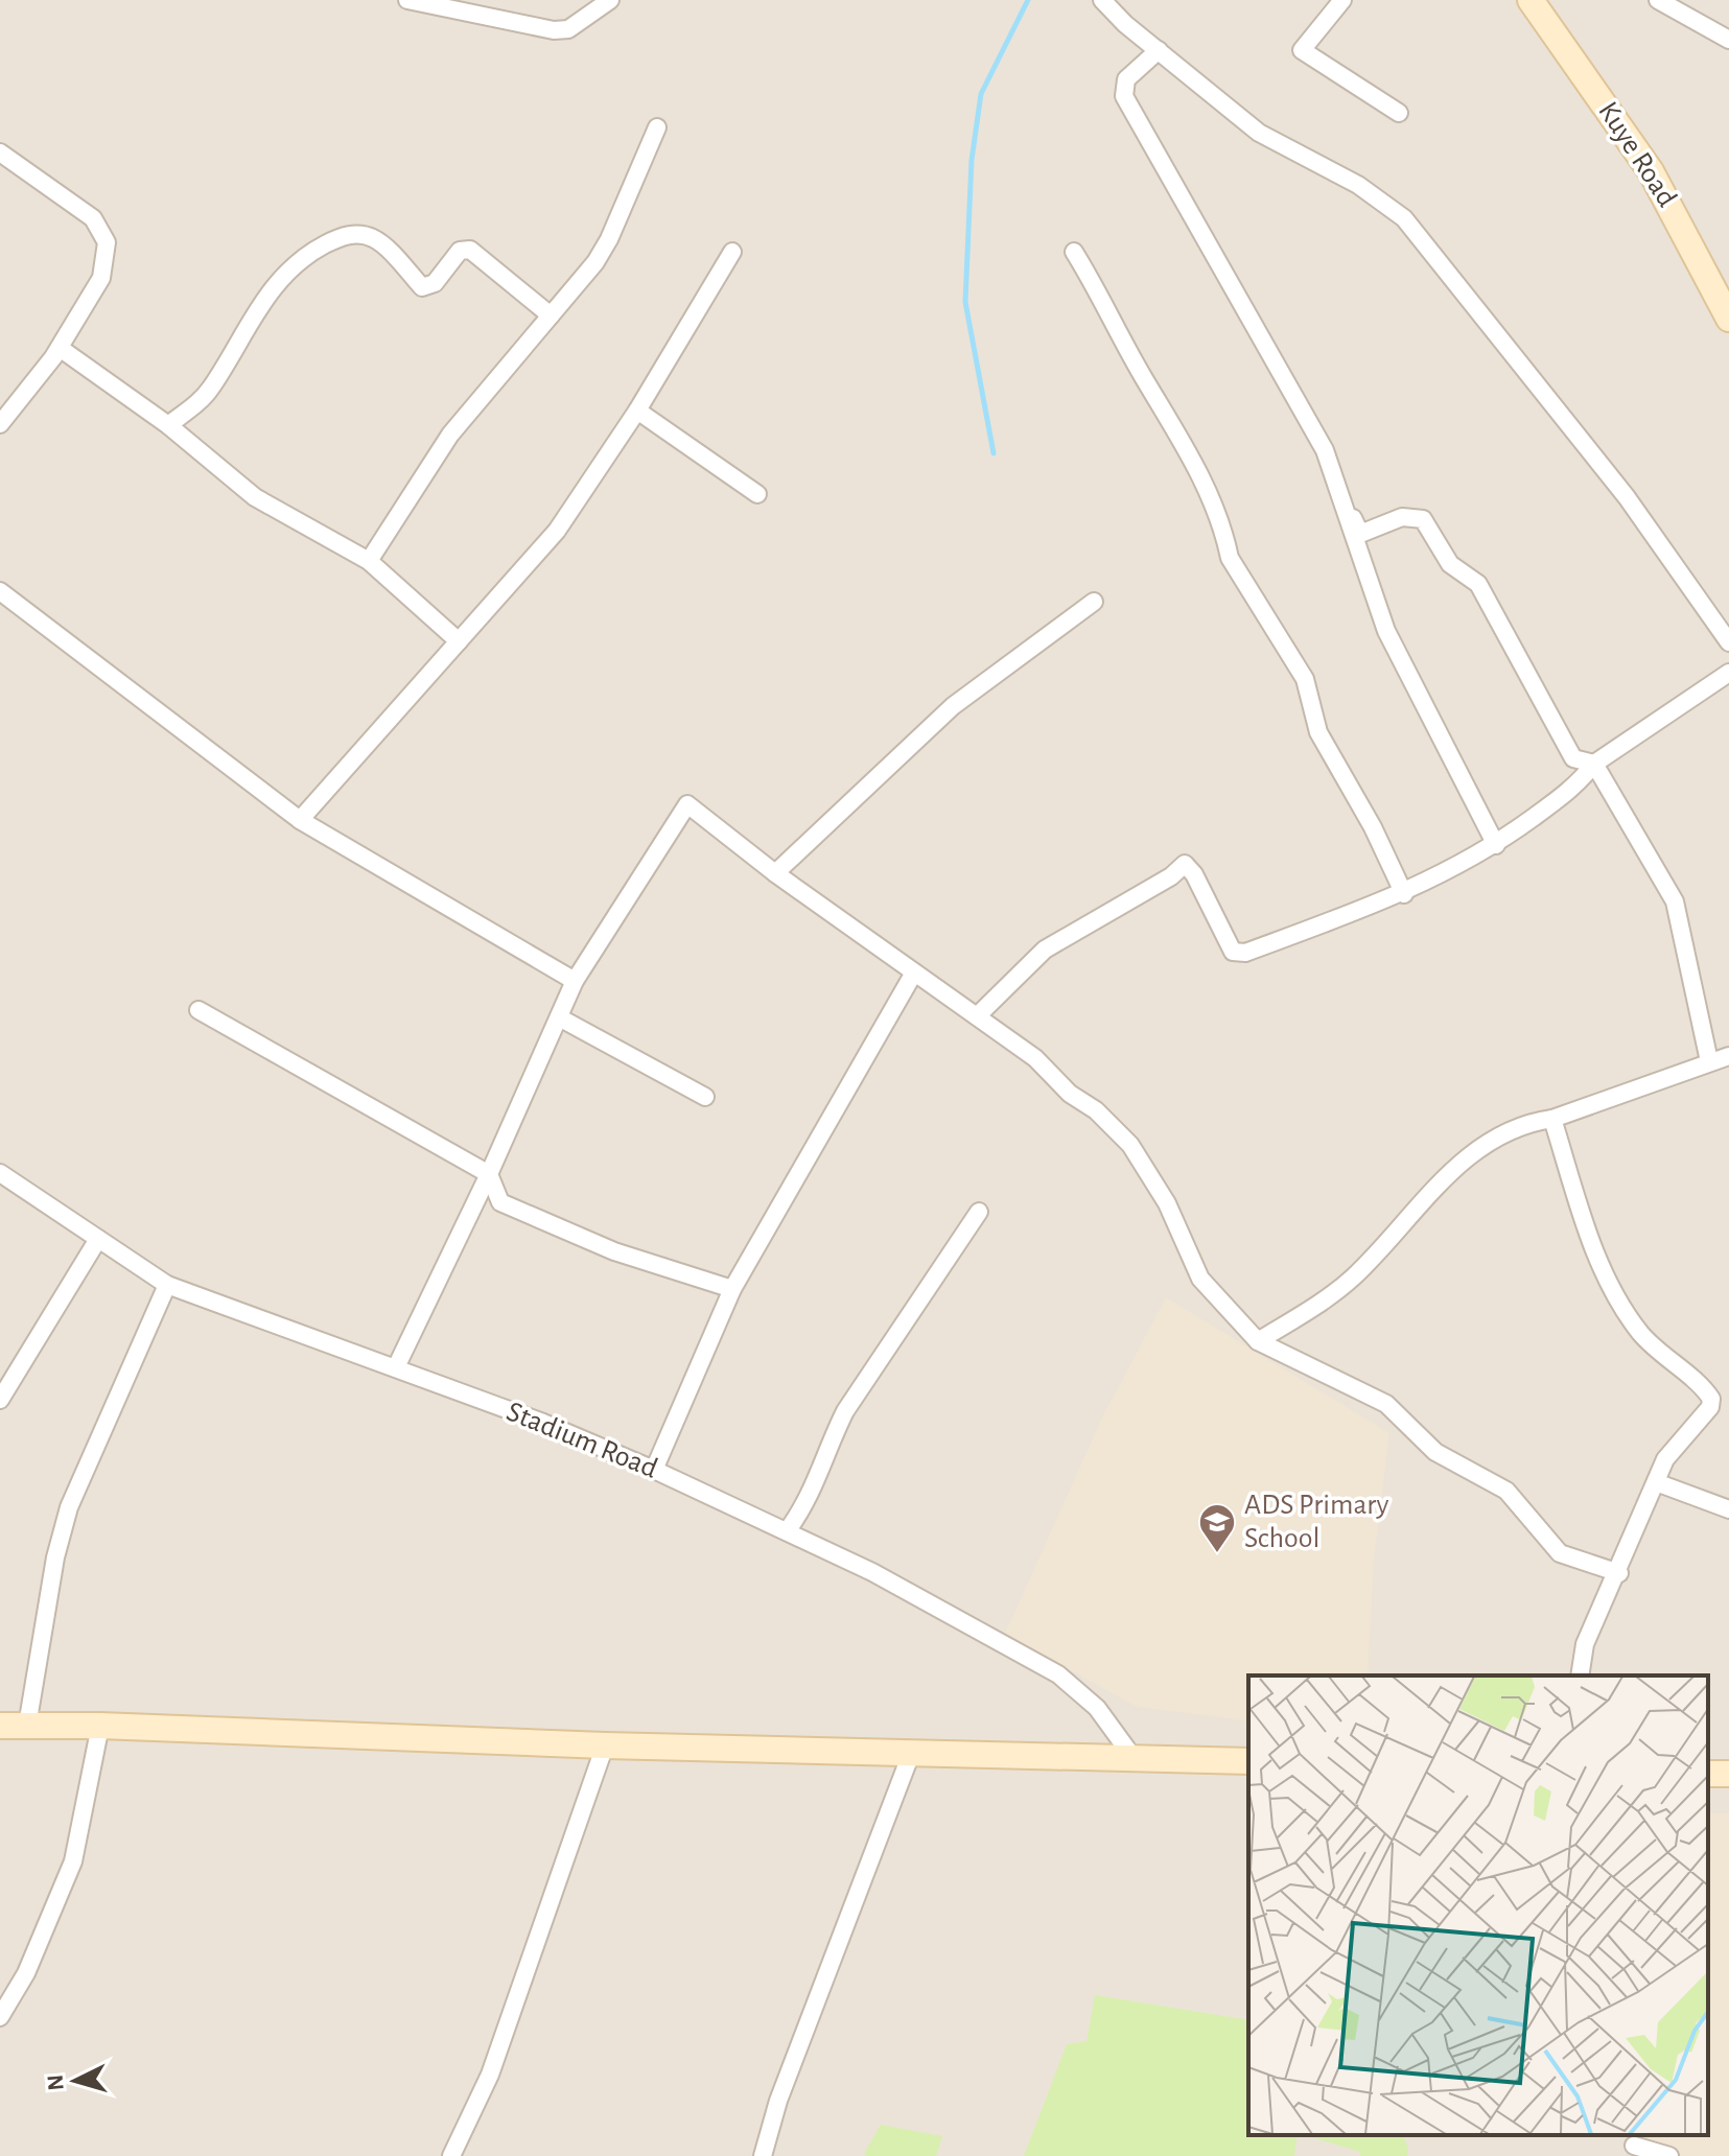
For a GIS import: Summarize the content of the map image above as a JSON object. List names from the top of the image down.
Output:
{
  "streets": {
    "main road": ["Kuye Road"],
    "street": ["Stadium Road"]
  },
  "places": {
    "school or university": ["ADS Primary School"]
  },
  "north": "left"
}
